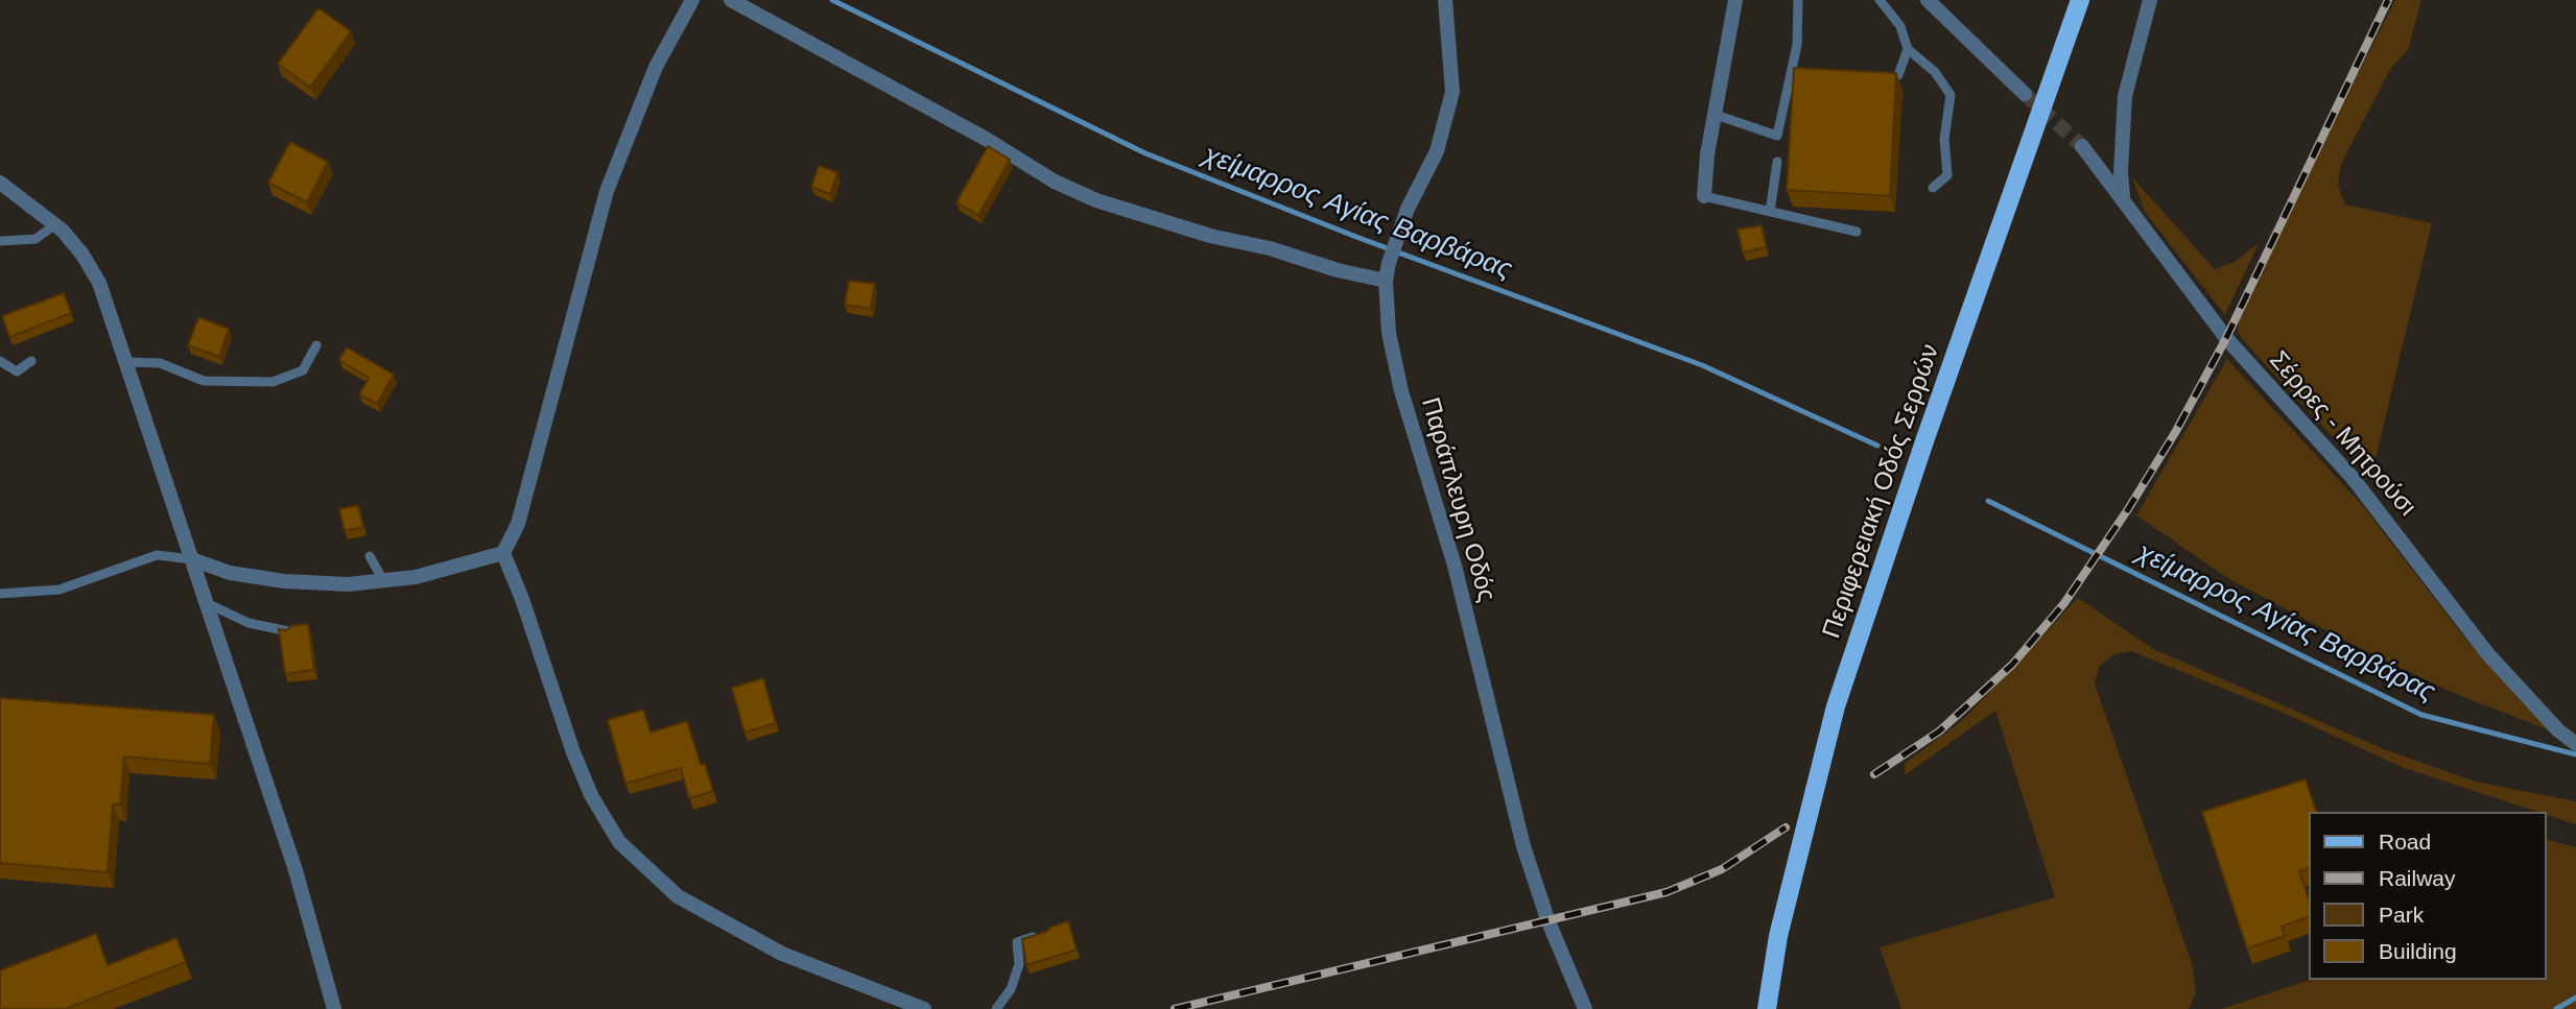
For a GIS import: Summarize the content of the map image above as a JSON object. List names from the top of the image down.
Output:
{
  "streets": {
    "main road": ["Περιφερειακή Οδός Σερρών"],
    "street": ["Σέρρες - Μητρούσι", "Παράπλευρη Οδός"]
  },
  "water": ["χείμαρρος Αγίας Βαρβάρας"],
  "legend": [
    "Road",
    "Railway",
    "Park",
    "Building"
  ]
}
